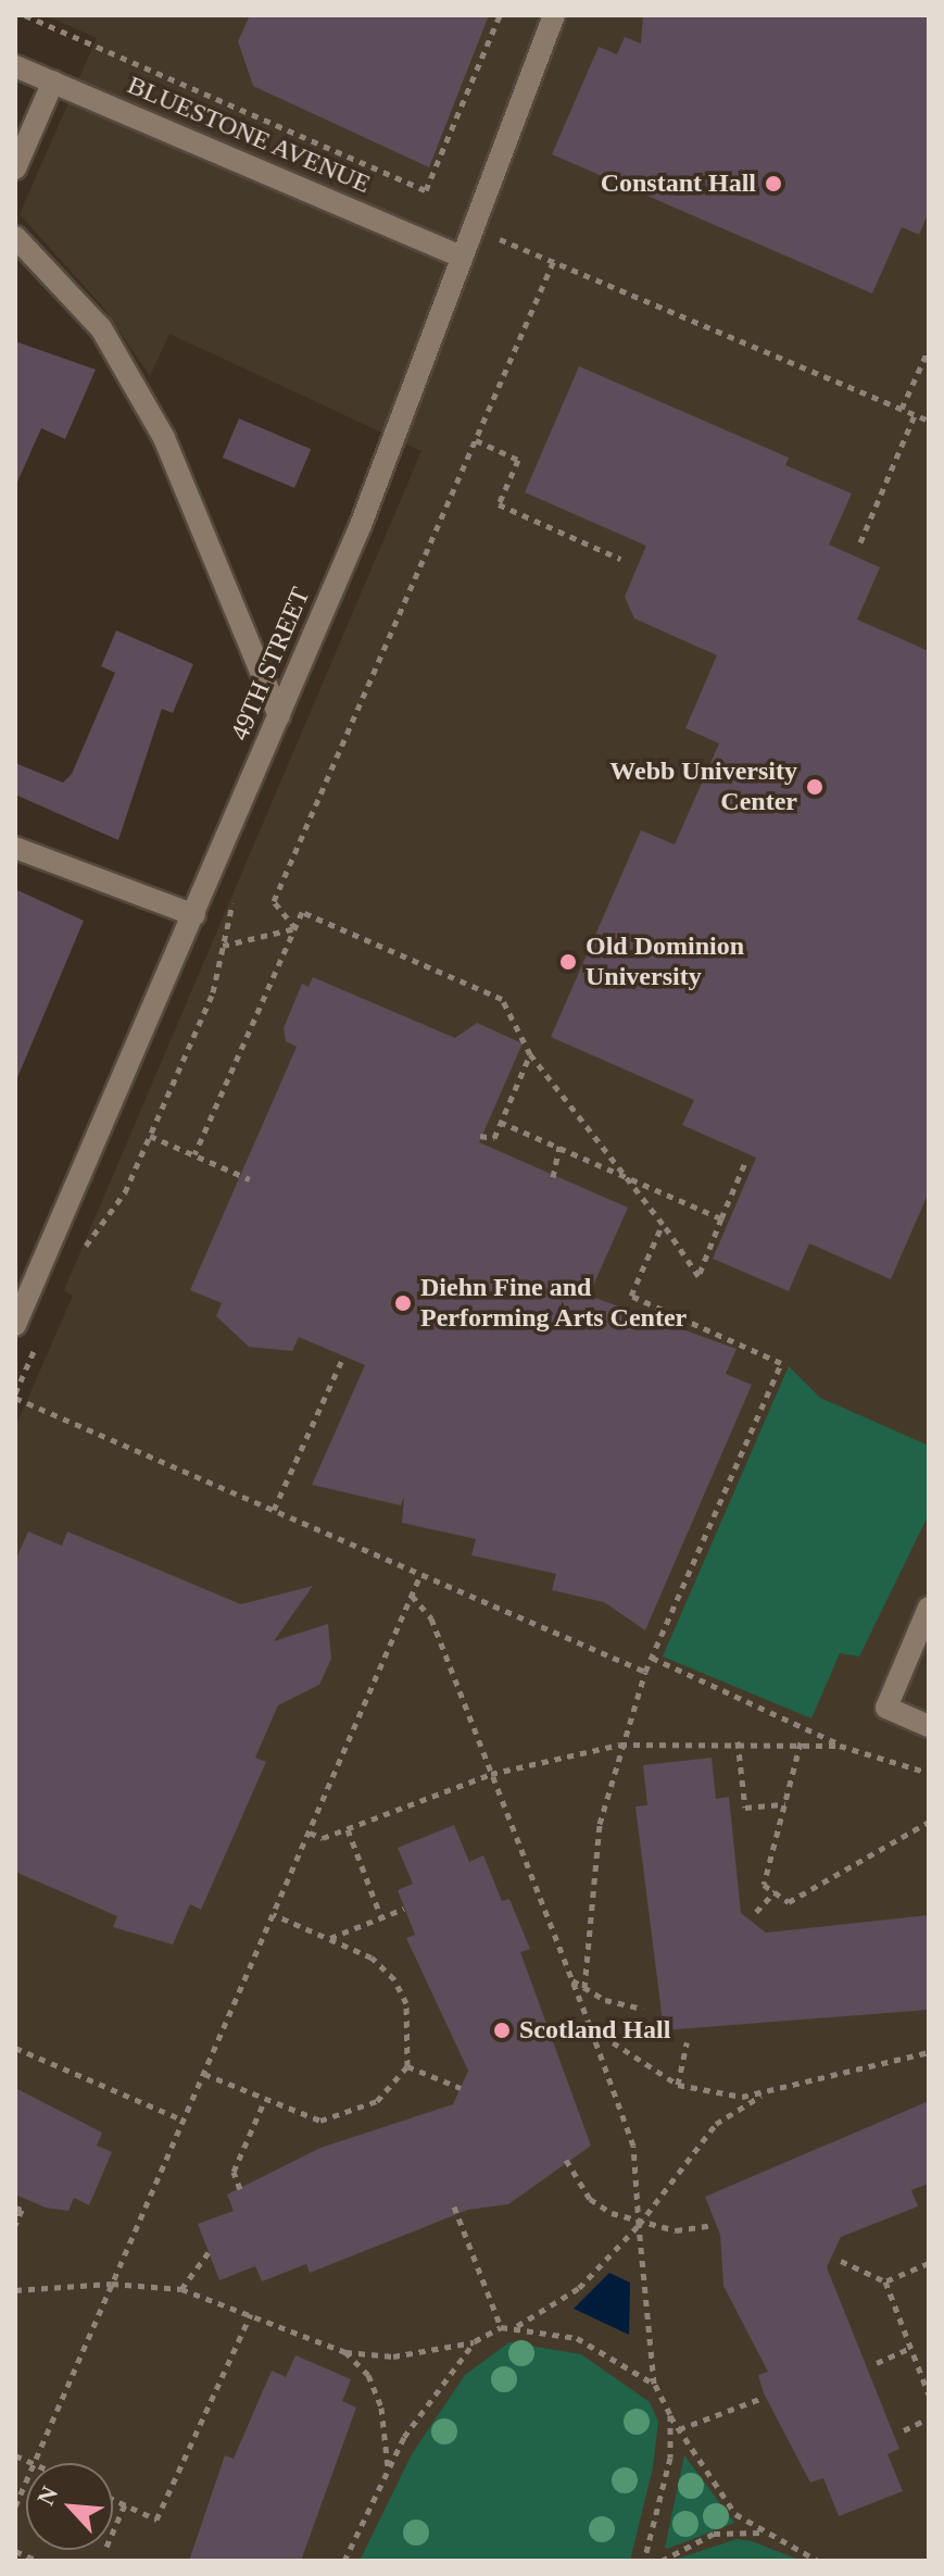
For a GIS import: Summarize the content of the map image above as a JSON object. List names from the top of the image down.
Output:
{
  "streets": {
    "street": ["BLUESTONE AVENUE", "49TH STREET"]
  },
  "crossings": [
    ["BLUESTONE AVENUE", "49TH STREET"]
  ],
  "places": [
    "Constant Hall",
    "Webb University Center",
    "Old Dominion University",
    "Diehn Fine and Performing Arts Center",
    "Scotland Hall"
  ],
  "north": "top left"
}
